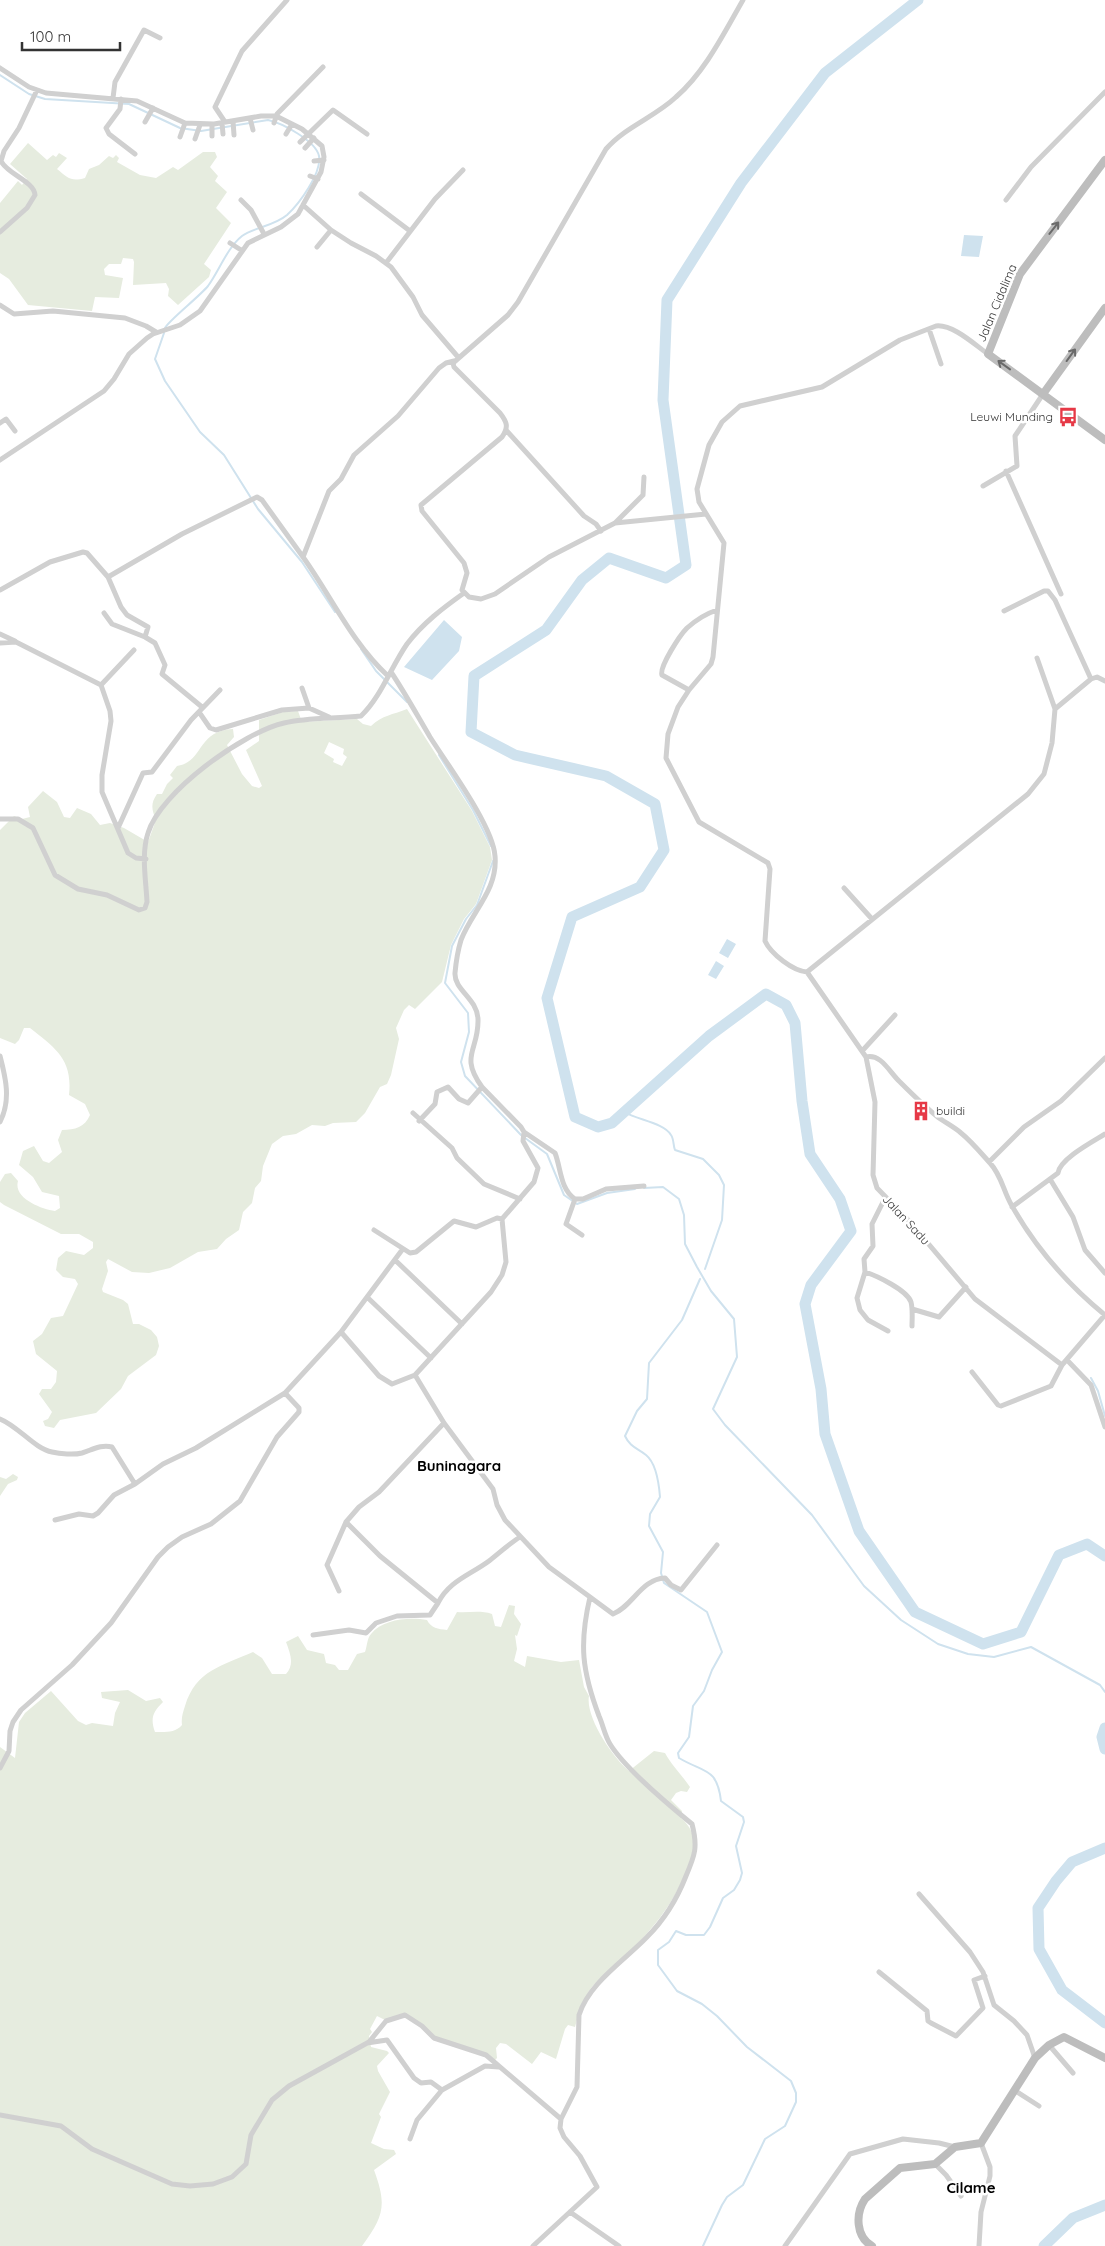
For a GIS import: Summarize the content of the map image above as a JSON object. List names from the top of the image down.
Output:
{
  "streets": {
    "main road": ["Jalan Cidalima"],
    "street": ["Jalan Sadu"]
  },
  "one_way": ["Jalan Cidalima"],
  "districts": ["Buninagara", "Cilame"],
  "places": {
    "bus stop": ["Leuwi Munding"],
    "building": ["buildi"]
  },
  "scale_bar": "100 m"
}
